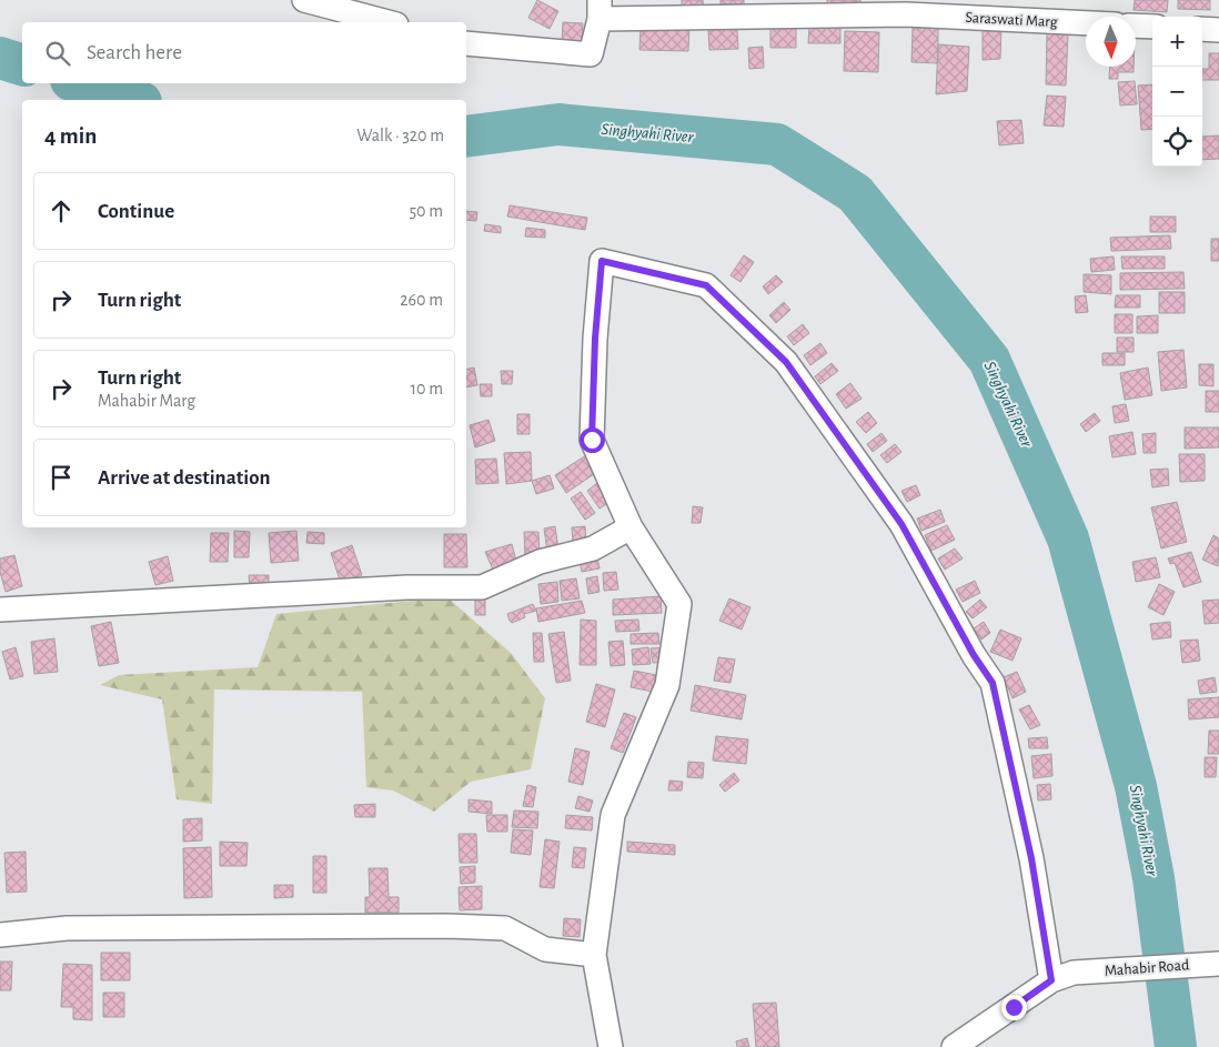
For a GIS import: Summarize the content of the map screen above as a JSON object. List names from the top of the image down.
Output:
{
  "streets": {
    "street": ["Saraswati Marg", "Mahabir Road"]
  },
  "water": ["Singhyahi River"],
  "north": "bottom",
  "page": {
    "map_buttons": ["+", "−"],
    "search": "Search here",
    "heading": ["4 min", "Walk · 320 m"],
    "list": [
      ["Continue", "50 m"],
      ["Turn right", "260 m"],
      ["Turn right", "Mahabir Marg", "10 m"],
      "Arrive at destination"
    ]
  }
}
